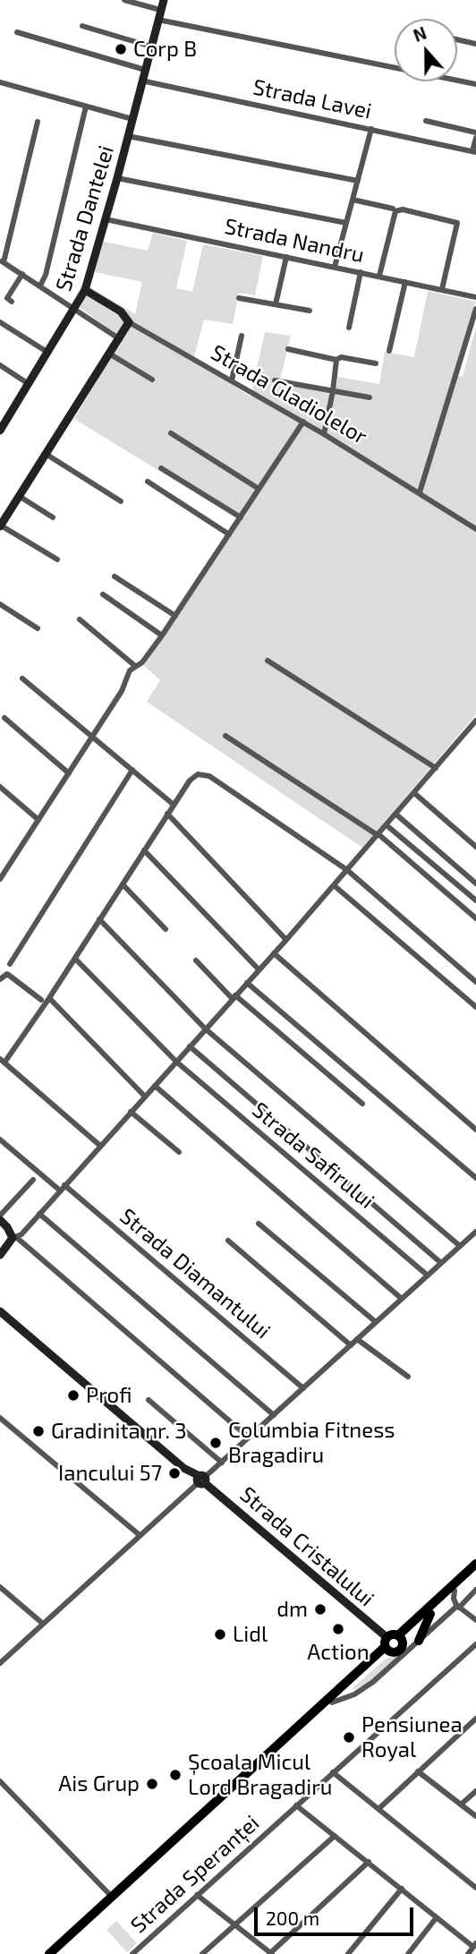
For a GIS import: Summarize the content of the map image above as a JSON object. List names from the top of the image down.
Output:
{
  "streets": {
    "street": [
      "Strada Lavei",
      "Strada Dantelei",
      "Strada Nandru",
      "Strada Gladiolelor",
      "Strada Safirului",
      "Strada Diamantului",
      "Strada Cristalului",
      "Strada Speranței"
    ]
  },
  "crossings": [
    ["Strada Lavei", "Strada Dantelei"],
    ["Strada Dantelei", "Strada Nandru"],
    ["Strada Dantelei", "Strada Gladiolelor"]
  ],
  "places": [
    "Corp B",
    "Profi",
    "Gradinita nr. 3",
    "Columbia Fitness Bragadiru",
    "Iancului 57",
    "dm",
    "Action",
    "Lidl",
    "Pensiunea Royal",
    "Școala Micul Lord Bragadiru",
    "Ais Grup"
  ],
  "scale_bar": "200 m",
  "north": "top"
}
